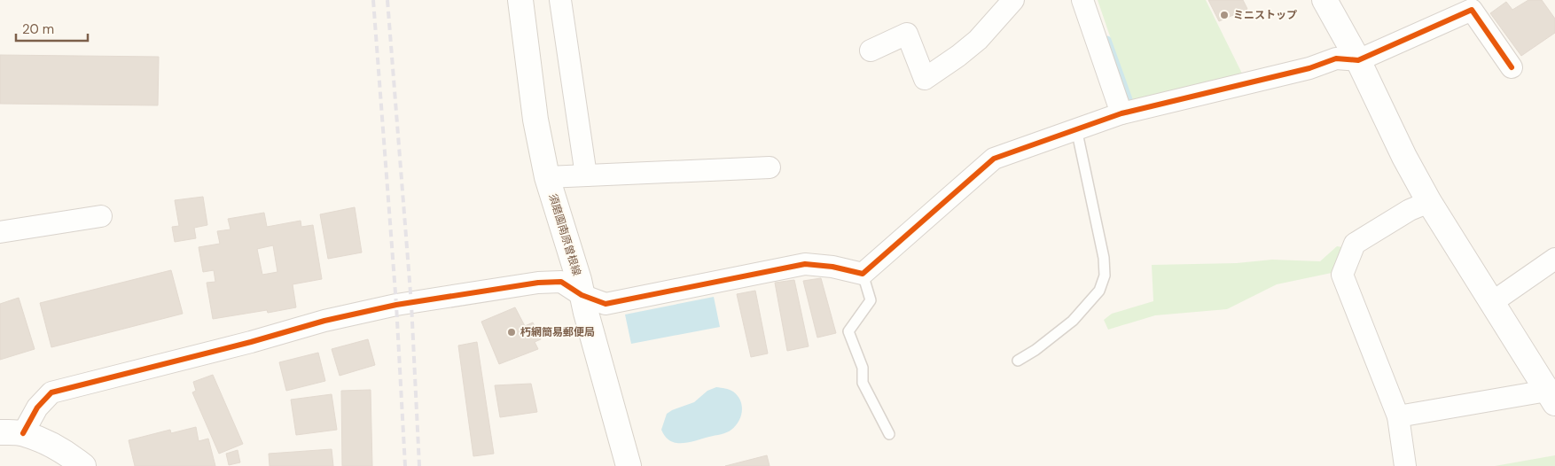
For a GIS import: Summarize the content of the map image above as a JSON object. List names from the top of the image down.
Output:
{
  "streets": {
    "street": ["須磨園南原曽根線"]
  },
  "places": ["ミニストップ", "朽網簡易郵便局"],
  "scale_bar": "20 m"
}
